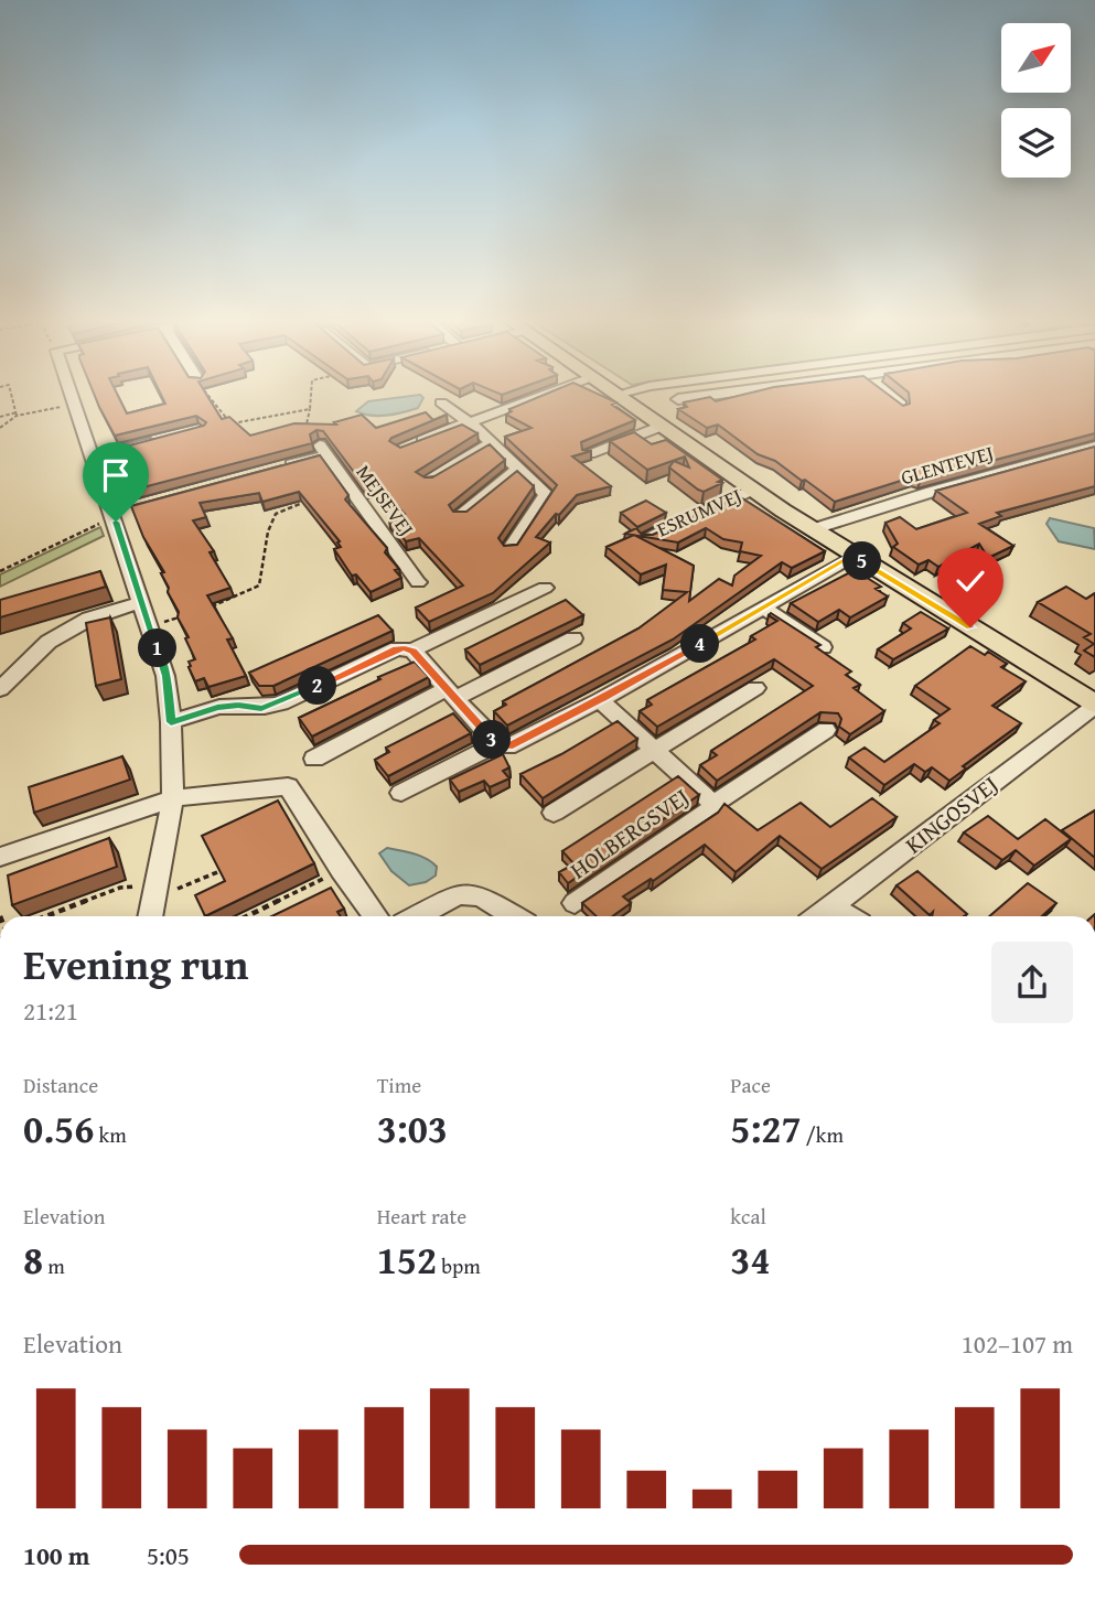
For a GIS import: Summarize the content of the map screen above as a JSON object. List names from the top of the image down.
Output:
{
  "streets": {
    "main road": ["ESRUMVEJ"],
    "street": [
      "GLENTEVEJ",
      "MEJSEVEJ",
      "KINGOSVEJ",
      "HOLBERGSVEJ"
    ]
  },
  "crossings": [
    ["GLENTEVEJ", "ESRUMVEJ"],
    ["ESRUMVEJ", "KINGOSVEJ"]
  ],
  "north": "top right",
  "page": {
    "pins": [
      "5",
      "4",
      "1",
      "2",
      "3"
    ],
    "heading": ["Evening run", "21:21"],
    "stats": [
      ["Distance", "0.56 km"],
      ["Time", "3:03"],
      ["Pace", "5:27 /km"],
      ["Elevation", "8 m"],
      ["Heart rate", "152 bpm"],
      ["kcal", "34"]
    ],
    "chart": ["Elevation", "102–107 m"],
    "list": [
      {
        "name": "100 m",
        "note": "5:05"
      }
    ]
  }
}
